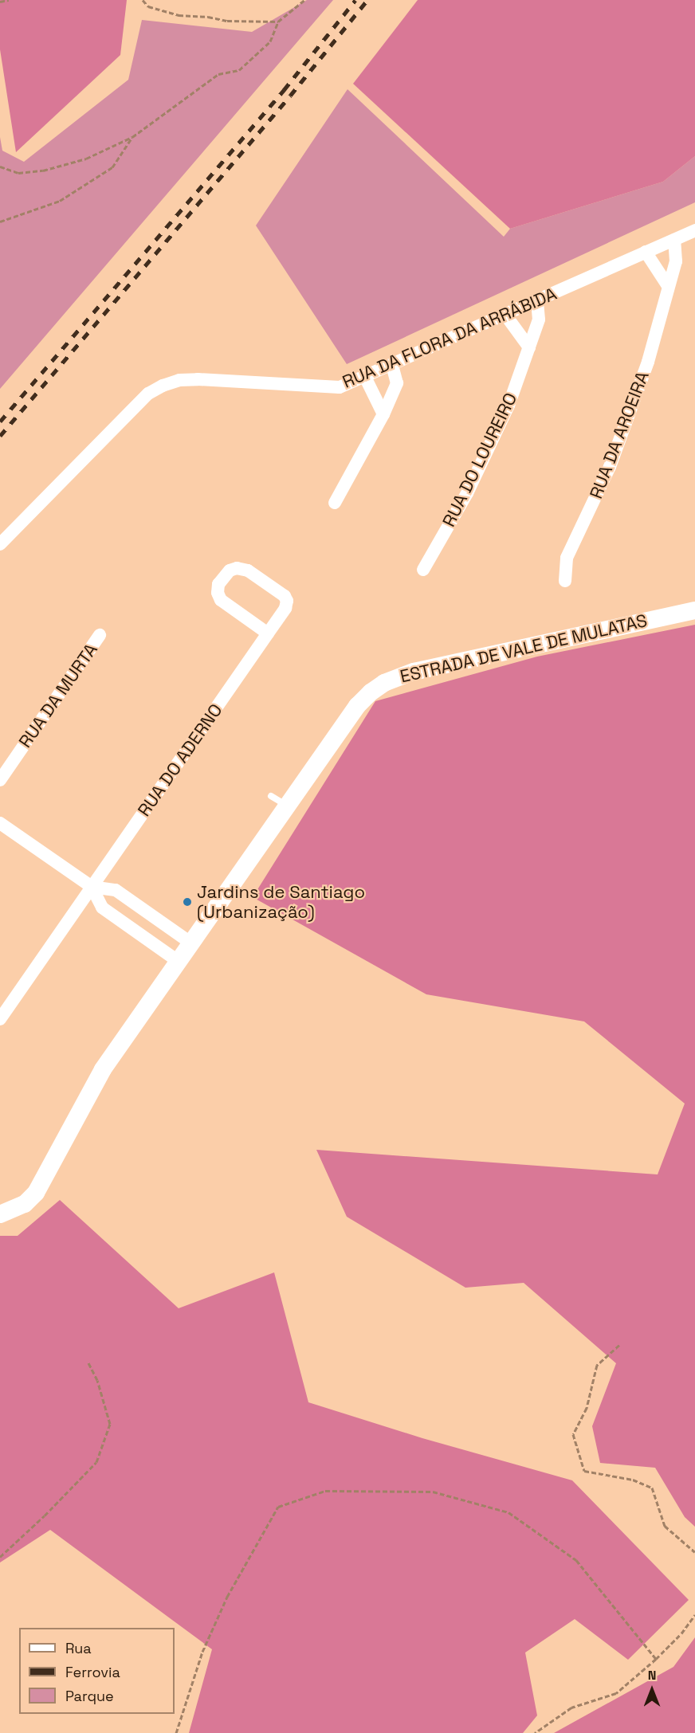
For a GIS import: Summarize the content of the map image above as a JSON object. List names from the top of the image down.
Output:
{
  "streets": {
    "street": [
      "RUA DA FLORA DA ARRÁBIDA",
      "RUA DA AROEIRA",
      "RUA DO LOUREIRO",
      "ESTRADA DE VALE DE MULATAS",
      "RUA DA MURTA",
      "RUA DO ADERNO"
    ]
  },
  "crossings": [
    ["RUA DA FLORA DA ARRÁBIDA", "RUA DA AROEIRA"],
    ["RUA DA FLORA DA ARRÁBIDA", "RUA DO LOUREIRO"]
  ],
  "places": ["Jardins de Santiago (Urbanização)"],
  "legend": ["Rua", "Ferrovia", "Parque"],
  "north": "top"
}
